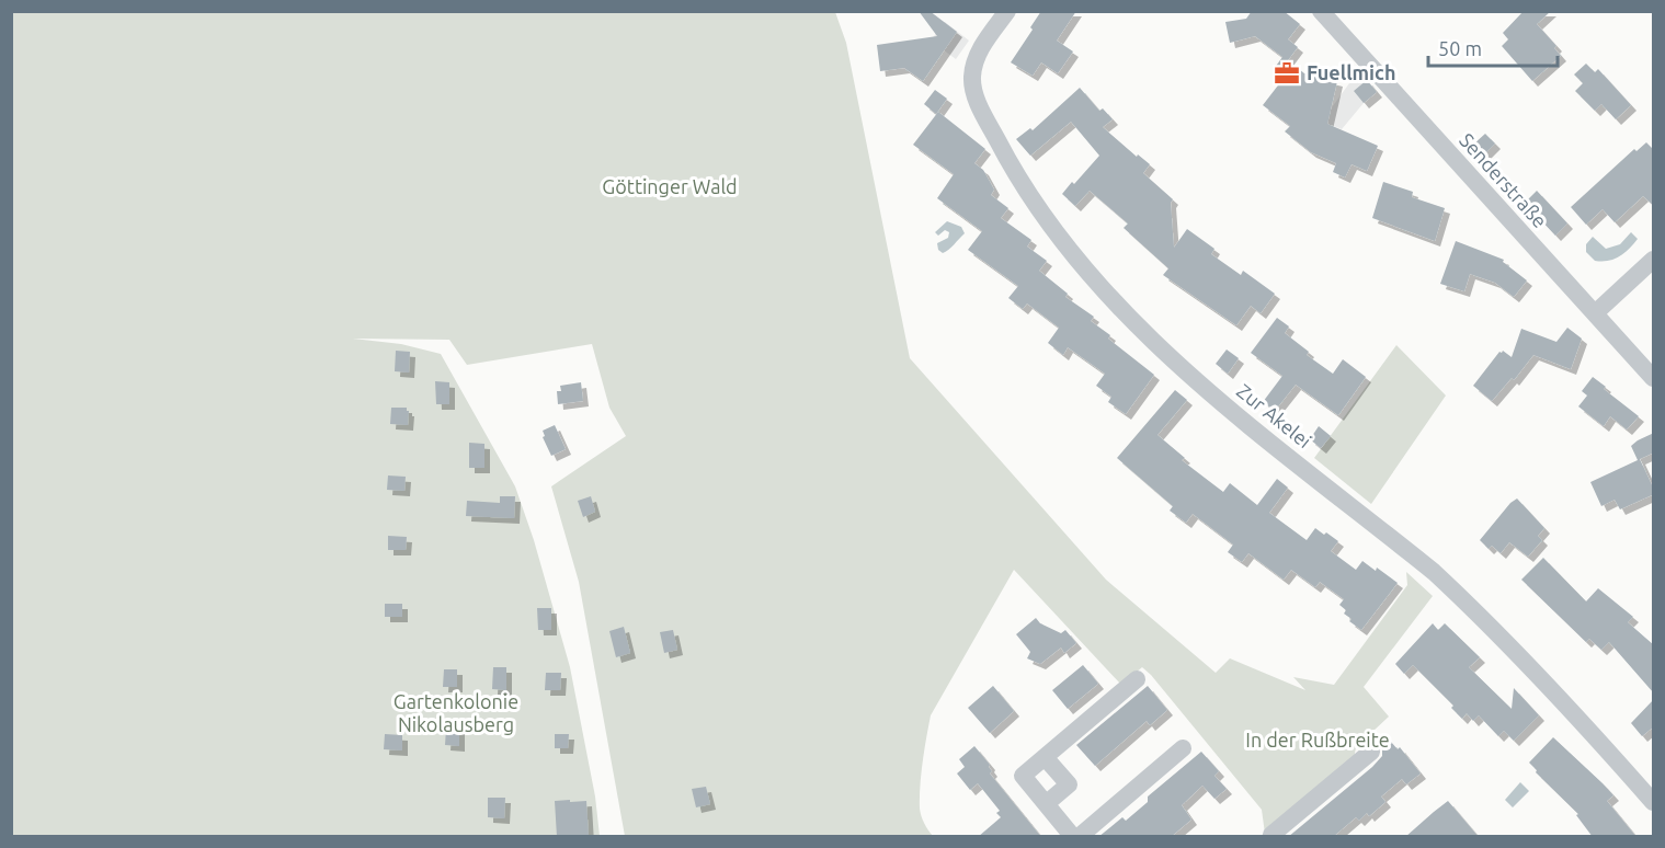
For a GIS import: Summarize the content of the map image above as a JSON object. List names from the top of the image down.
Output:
{
  "streets": {
    "street": ["Senderstraße", "Zur Akelei"]
  },
  "parks": ["Göttinger Wald", "Gartenkolonie Nikolausberg", "In der Rußbreite"],
  "places": {
    "office": ["Fuellmich"]
  },
  "scale_bar": "50 m"
}
